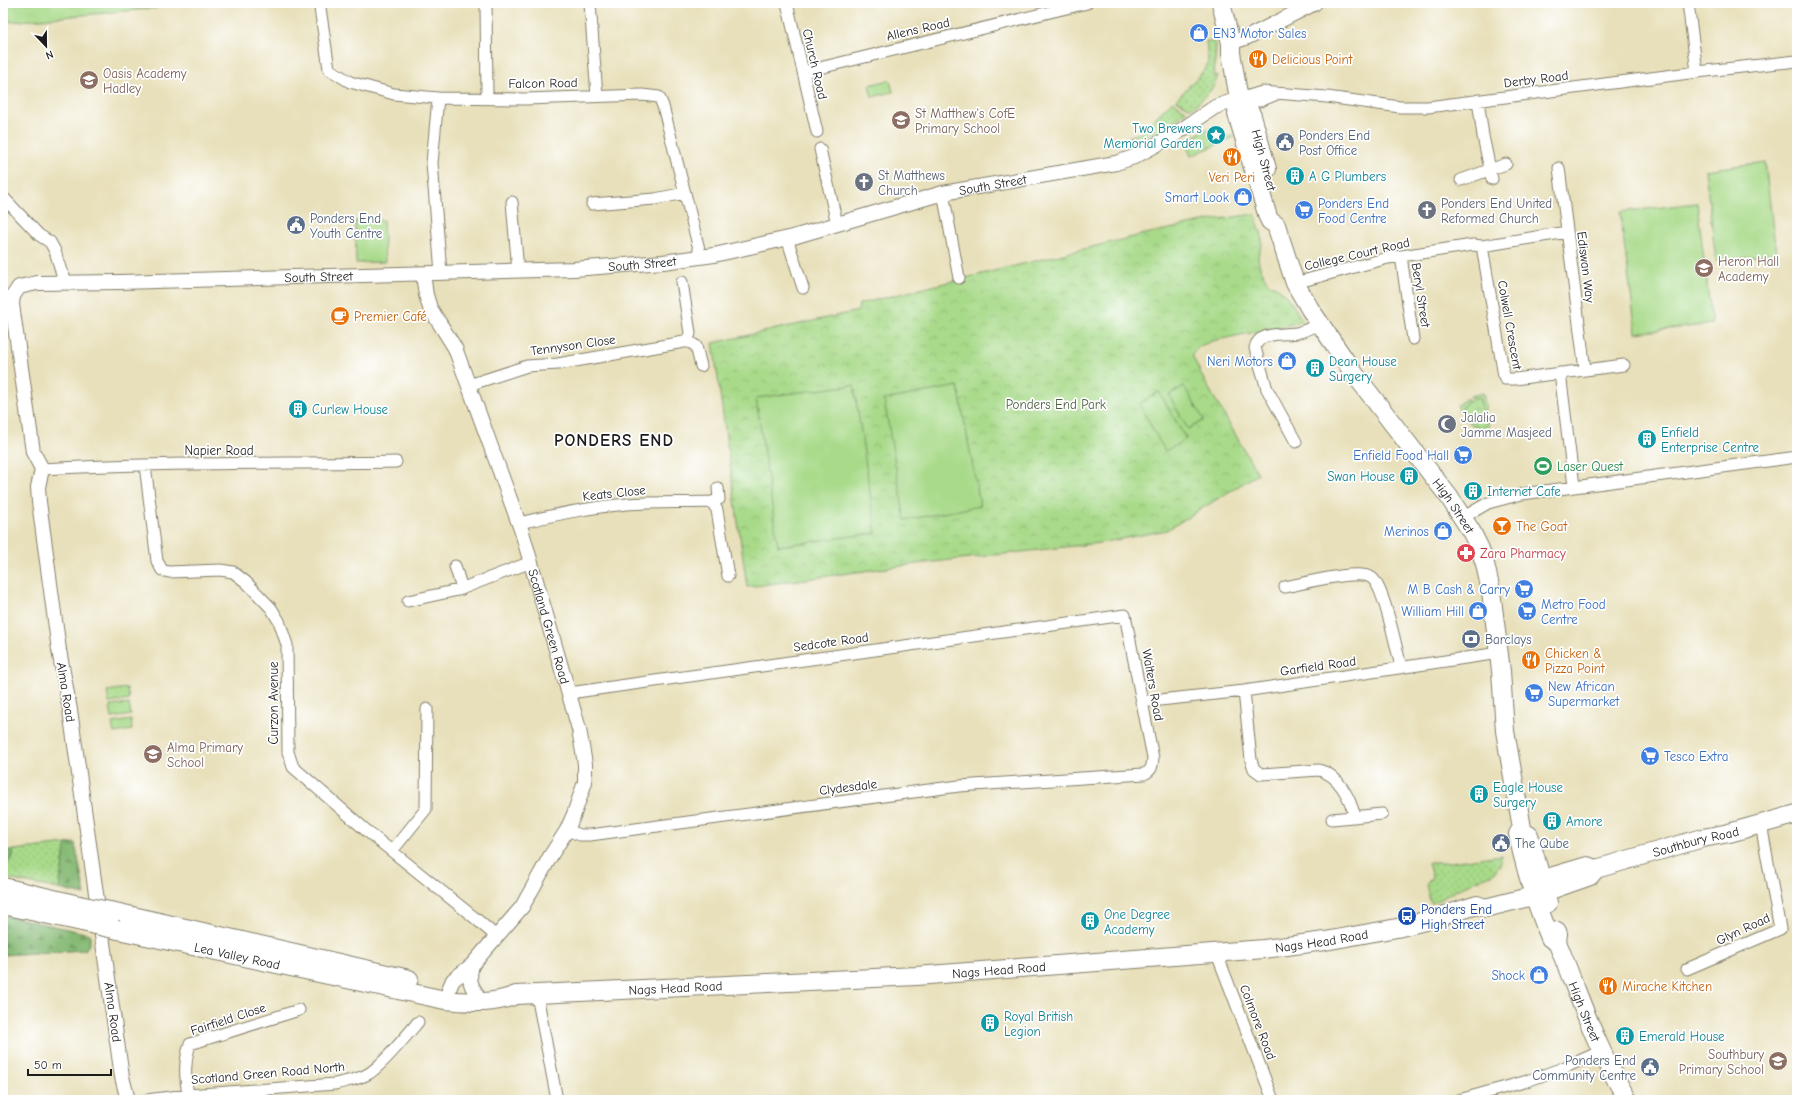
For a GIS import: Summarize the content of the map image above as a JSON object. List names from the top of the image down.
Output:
{
  "streets": {
    "main road": [
      "High Street",
      "Southbury Road",
      "Nags Head Road",
      "Lea Valley Road"
    ],
    "street": [
      "Allens Road",
      "Church Road",
      "Derby Road",
      "Falcon Road",
      "South Street",
      "College Court Road",
      "Ediswan Way",
      "Beryl Street",
      "Colwell Crescent",
      "Tennyson Close",
      "Napier Road",
      "Keats Close",
      "Scotland Green Road",
      "Sedcote Road",
      "Garfield Road",
      "Walters Road",
      "Alma Road",
      "Curzon Avenue",
      "Clydesdale",
      "Glyn Road",
      "Fairfield Close",
      "Colmore Road",
      "Scotland Green Road North"
    ]
  },
  "crossings": [
    ["Allens Road", "Church Road"],
    ["Derby Road", "High Street"],
    ["Derby Road", "South Street"],
    ["Falcon Road", "South Street"],
    ["High Street", "South Street"],
    ["High Street", "College Court Road"],
    ["High Street", "Garfield Road"],
    ["High Street", "Southbury Road"],
    ["High Street", "Nags Head Road"],
    ["South Street", "Napier Road"],
    ["South Street", "Scotland Green Road"],
    ["South Street", "Alma Road"],
    ["College Court Road", "Ediswan Way"],
    ["College Court Road", "Beryl Street"],
    ["College Court Road", "Colwell Crescent"],
    ["Tennyson Close", "Scotland Green Road"],
    ["Napier Road", "Alma Road"],
    ["Napier Road", "Curzon Avenue"],
    ["Keats Close", "Scotland Green Road"],
    ["Scotland Green Road", "Sedcote Road"],
    ["Scotland Green Road", "Curzon Avenue"],
    ["Scotland Green Road", "Clydesdale"],
    ["Scotland Green Road", "Lea Valley Road"],
    ["Sedcote Road", "Walters Road"],
    ["Garfield Road", "Walters Road"],
    ["Walters Road", "Clydesdale"],
    ["Southbury Road", "Glyn Road"],
    ["Southbury Road", "Nags Head Road"],
    ["Nags Head Road", "Lea Valley Road"],
    ["Nags Head Road", "Colmore Road"],
    ["Fairfield Close", "Scotland Green Road North"]
  ],
  "districts": ["PONDERS END"],
  "parks": ["Ponders End Park"],
  "places": {
    "shop": [
      "EN3 Motor Sales",
      "Smart Look",
      "Neri Motors",
      "Merinos",
      "William Hill",
      "Shock"
    ],
    "restaurant": [
      "Delicious Point",
      "Veri Peri",
      "Chicken & Pizza Point",
      "Mirache Kitchen"
    ],
    "school or university": [
      "Oasis Academy Hadley",
      "St Matthew's CofE Primary School",
      "Heron Hall Academy",
      "Alma Primary School",
      "Southbury Primary School"
    ],
    "place": ["Two Brewers Memorial Garden"],
    "public building": [
      "Ponders End Post Office",
      "Ponders End Youth Centre",
      "The Qube",
      "Ponders End Community Centre"
    ],
    "building": [
      "A G Plumbers",
      "Dean House Surgery",
      "Curlew House",
      "Enfield Enterprise Centre",
      "Swan House",
      "Internet Cafe",
      "Eagle House Surgery",
      "Amore",
      "One Degree Academy",
      "Royal British Legion",
      "Emerald House"
    ],
    "church": ["St Matthews Church", "Ponders End United Reformed Church"],
    "supermarket": [
      "Ponders End Food Centre",
      "Enfield Food Hall",
      "M B Cash & Carry",
      "Metro Food Centre",
      "New African Supermarket",
      "Tesco Extra"
    ],
    "cafe": ["Premier Café"],
    "mosque": ["Jalalia Jamme Masjeed"],
    "sports": ["Laser Quest"],
    "bar": ["The Goat"],
    "pharmacy": ["Zara Pharmacy"],
    "bank": ["Barclays"],
    "bus stop": ["Ponders End High Street"]
  },
  "scale_bar": "50 m",
  "north": "bottom"
}
